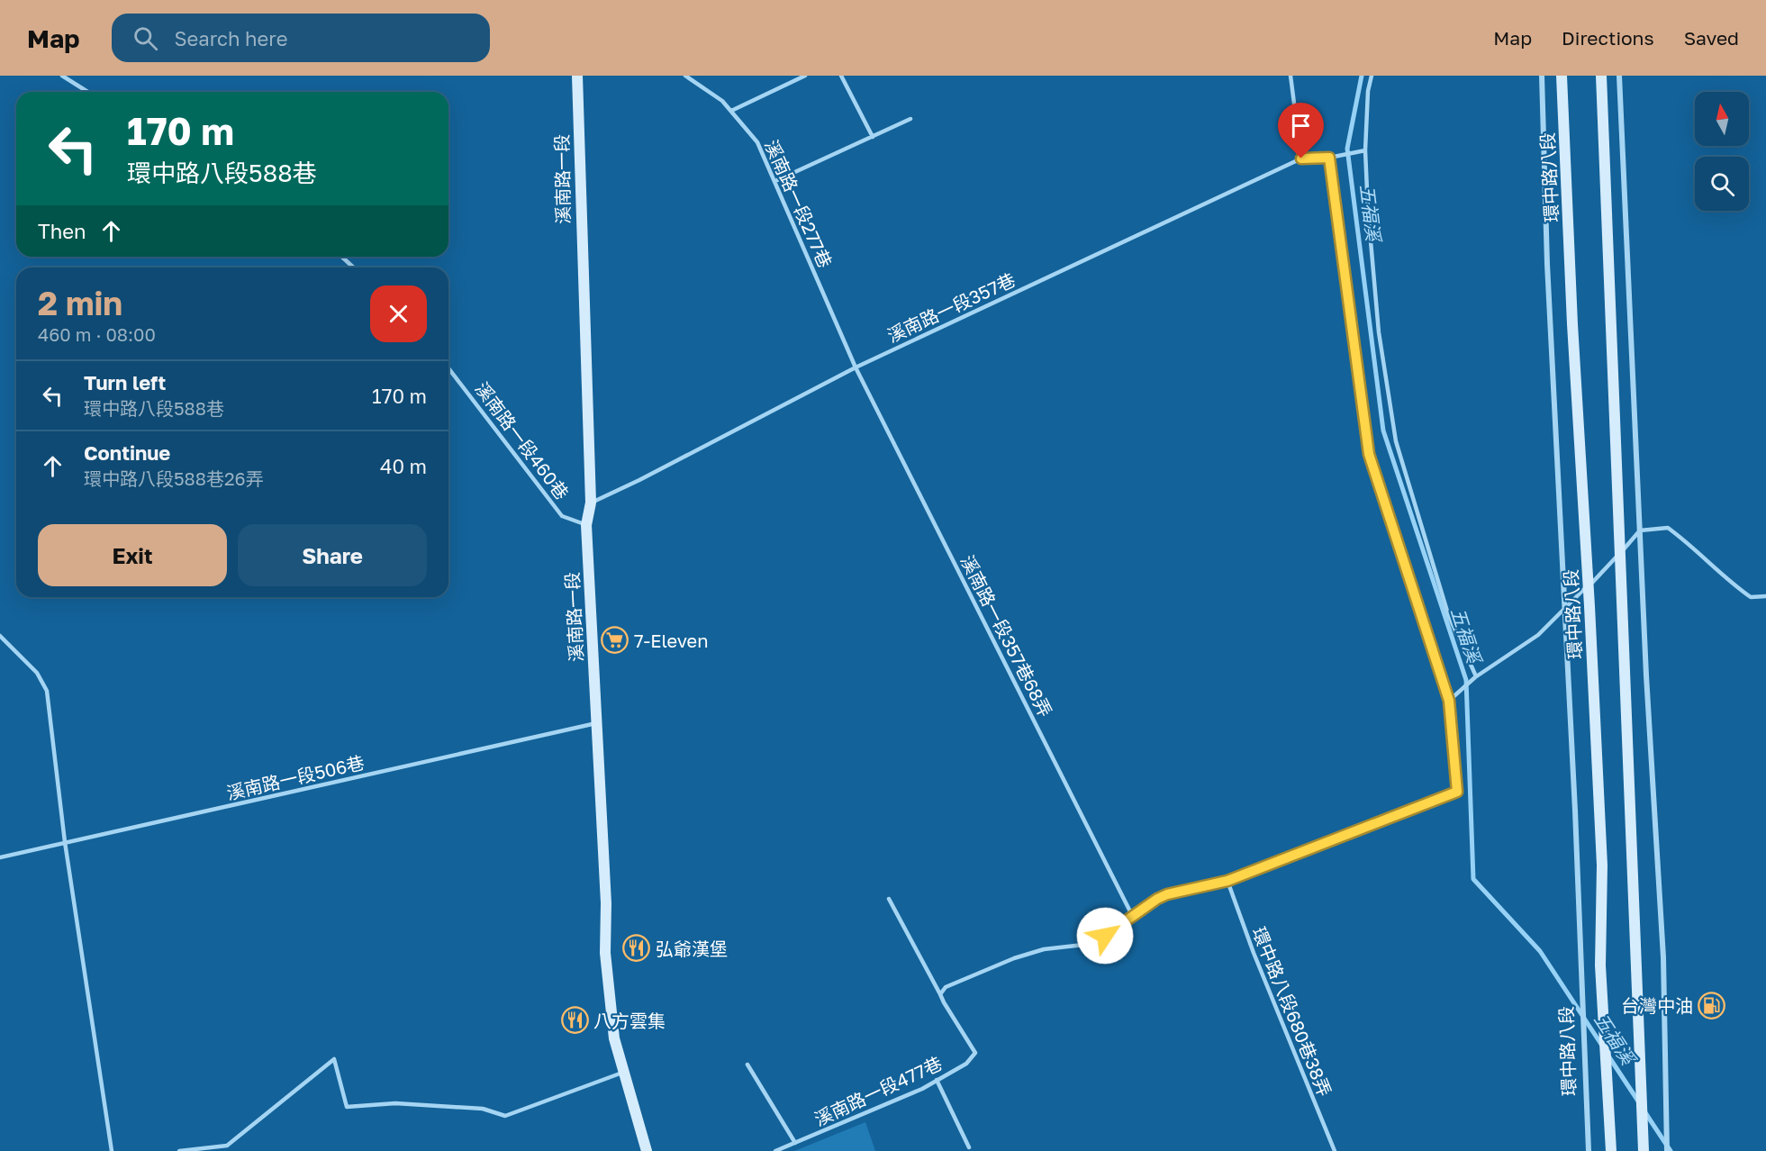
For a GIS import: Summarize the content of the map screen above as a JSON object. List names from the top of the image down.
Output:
{
  "streets": {
    "street": ["環中路八段", "溪南路一段"],
    "lane": [
      "溪南路一段277巷",
      "溪南路一段357巷",
      "溪南路一段460巷",
      "溪南路一段357巷68弄",
      "溪南路一段506巷",
      "環中路八段680巷38弄",
      "溪南路一段477巷"
    ]
  },
  "crossings": [
    ["溪南路一段", "溪南路一段357巷"],
    ["溪南路一段", "溪南路一段460巷"],
    ["溪南路一段", "溪南路一段506巷"],
    ["溪南路一段277巷", "溪南路一段357巷"],
    ["溪南路一段277巷", "溪南路一段357巷68弄"],
    ["溪南路一段357巷", "溪南路一段357巷68弄"]
  ],
  "water": ["五福溪"],
  "places": {
    "supermarket": ["7-Eleven"],
    "restaurant": ["弘爺漢堡", "八方雲集"],
    "fuel station": ["台灣中油"]
  },
  "north": "top",
  "page": {
    "header": "Map",
    "search": "Search here",
    "nav": ["Map", "Directions", "Saved"],
    "turn": ["170 m", "環中路八段588巷"],
    "then": "Then",
    "heading": ["2 min", "460 m · 08:00"],
    "list": [
      {
        "name": "Turn left",
        "note": "環中路八段588巷",
        "value": "170 m"
      },
      {
        "name": "Continue",
        "note": "環中路八段588巷26弄",
        "value": "40 m"
      }
    ],
    "buttons": ["Exit", "Share"]
  }
}
